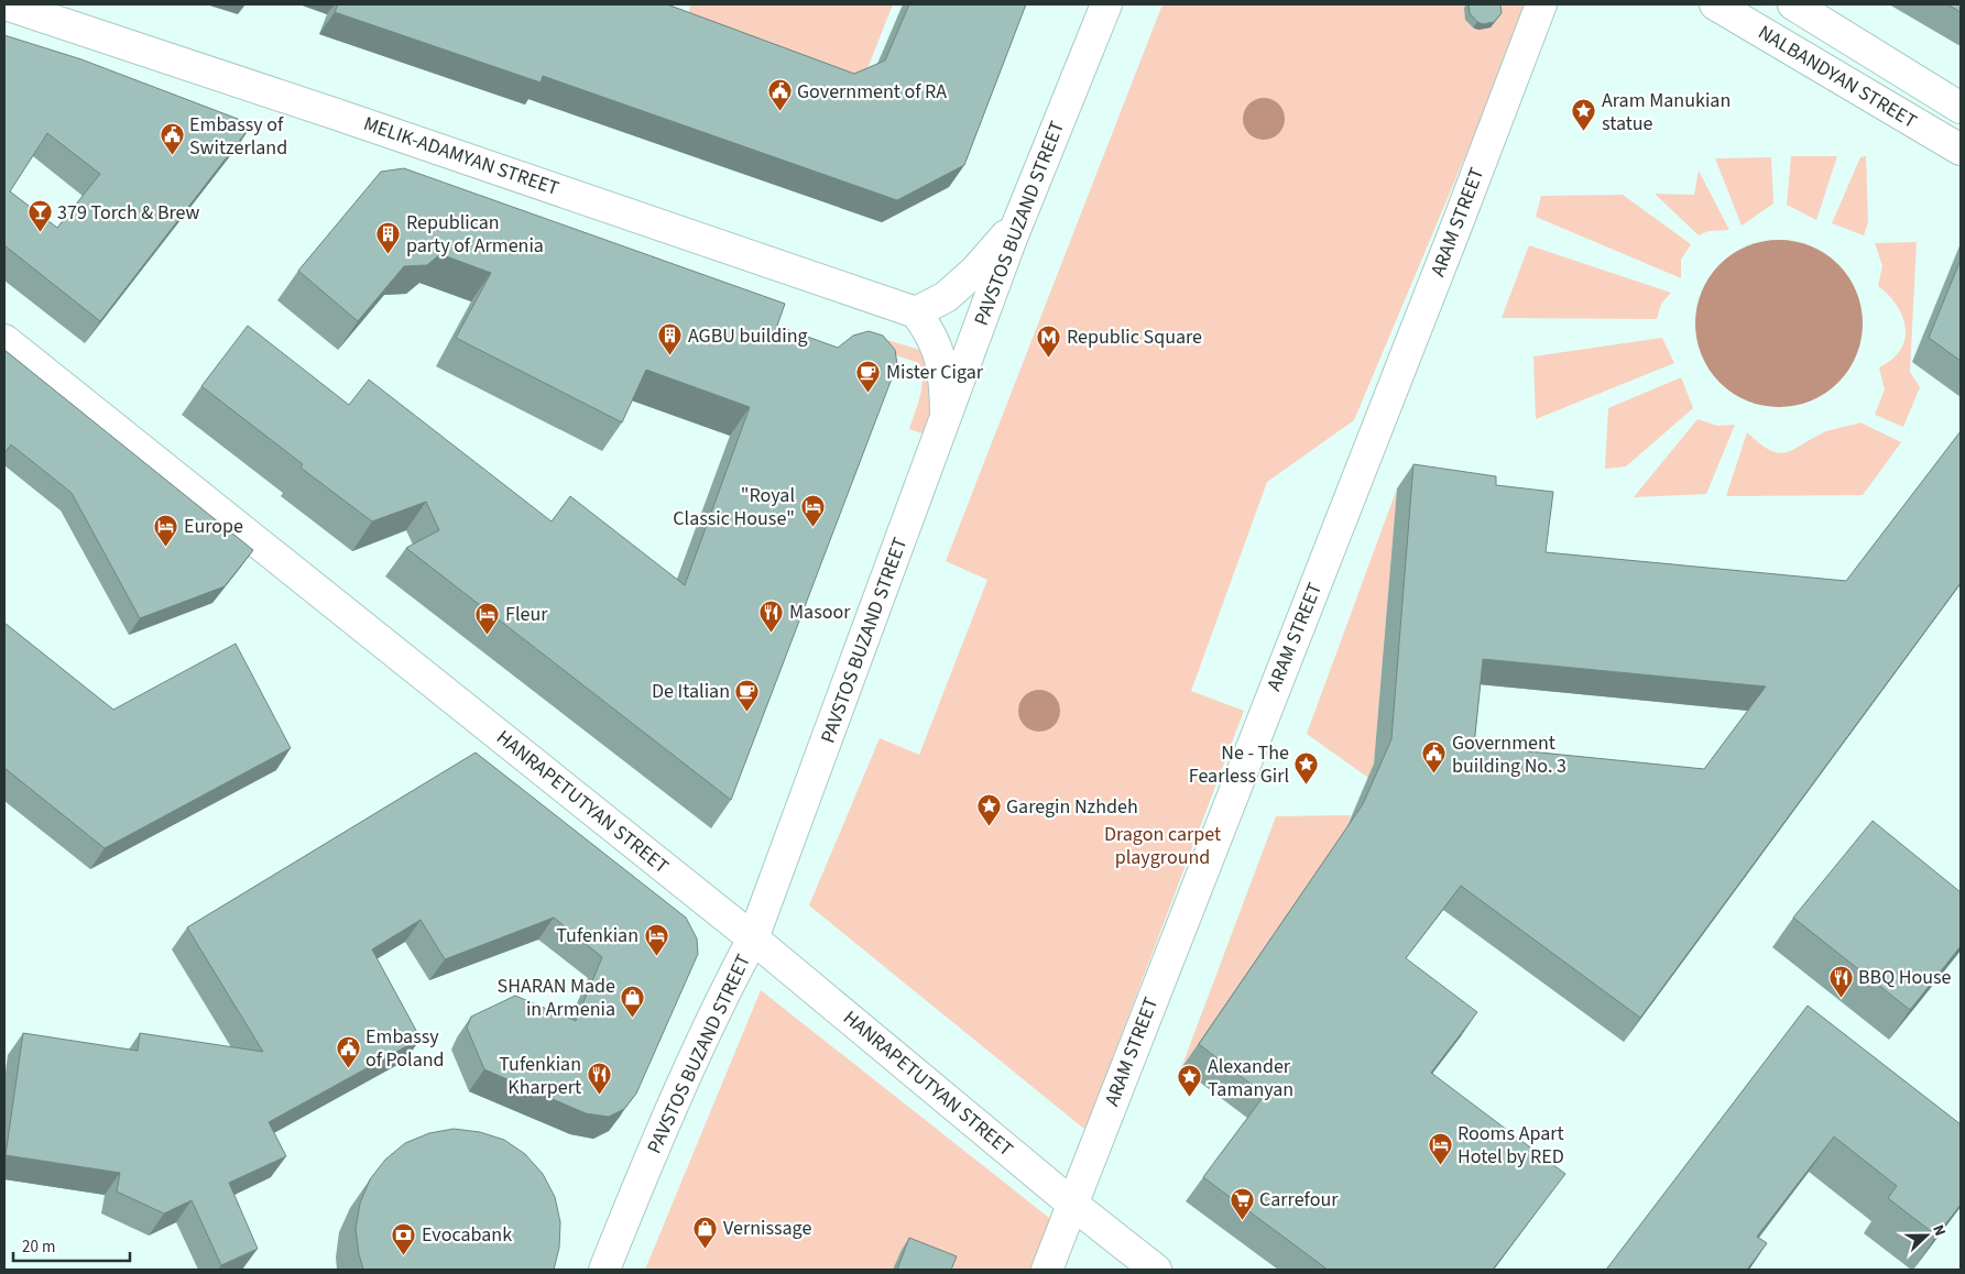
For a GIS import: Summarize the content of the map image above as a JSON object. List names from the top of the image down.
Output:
{
  "streets": {
    "street": [
      "NALBANDYAN STREET",
      "MELIK-ADAMYAN STREET",
      "ARAM STREET",
      "PAVSTOS BUZAND STREET",
      "HANRAPETUTYAN STREET"
    ]
  },
  "crossings": [
    ["ARAM STREET", "HANRAPETUTYAN STREET"],
    ["PAVSTOS BUZAND STREET", "HANRAPETUTYAN STREET"]
  ],
  "parks": ["Dragon carpet playground"],
  "places": {
    "public building": [
      "Government of RA",
      "Embassy of Switzerland",
      "Government building No. 3",
      "Embassy of Poland"
    ],
    "place": [
      "Aram Manukian statue",
      "Ne - The Fearless Girl",
      "Garegin Nzhdeh",
      "Alexander Tamanyan"
    ],
    "bar": ["379 Torch & Brew"],
    "building": ["Republican party of Armenia", "AGBU building"],
    "metro station": ["Republic Square"],
    "cafe": ["Mister Cigar", "De Italian"],
    "hotel": [
      "\"Royal Classic House\"",
      "Europe",
      "Fleur",
      "Tufenkian",
      "Rooms Apart Hotel by RED"
    ],
    "restaurant": ["Masoor", "BBQ House", "Tufenkian Kharpert"],
    "shop": ["SHARAN Made in Armenia", "Vernissage"],
    "supermarket": ["Carrefour"],
    "bank": ["Evocabank"]
  },
  "scale_bar": "20 m",
  "north": "right"
}
